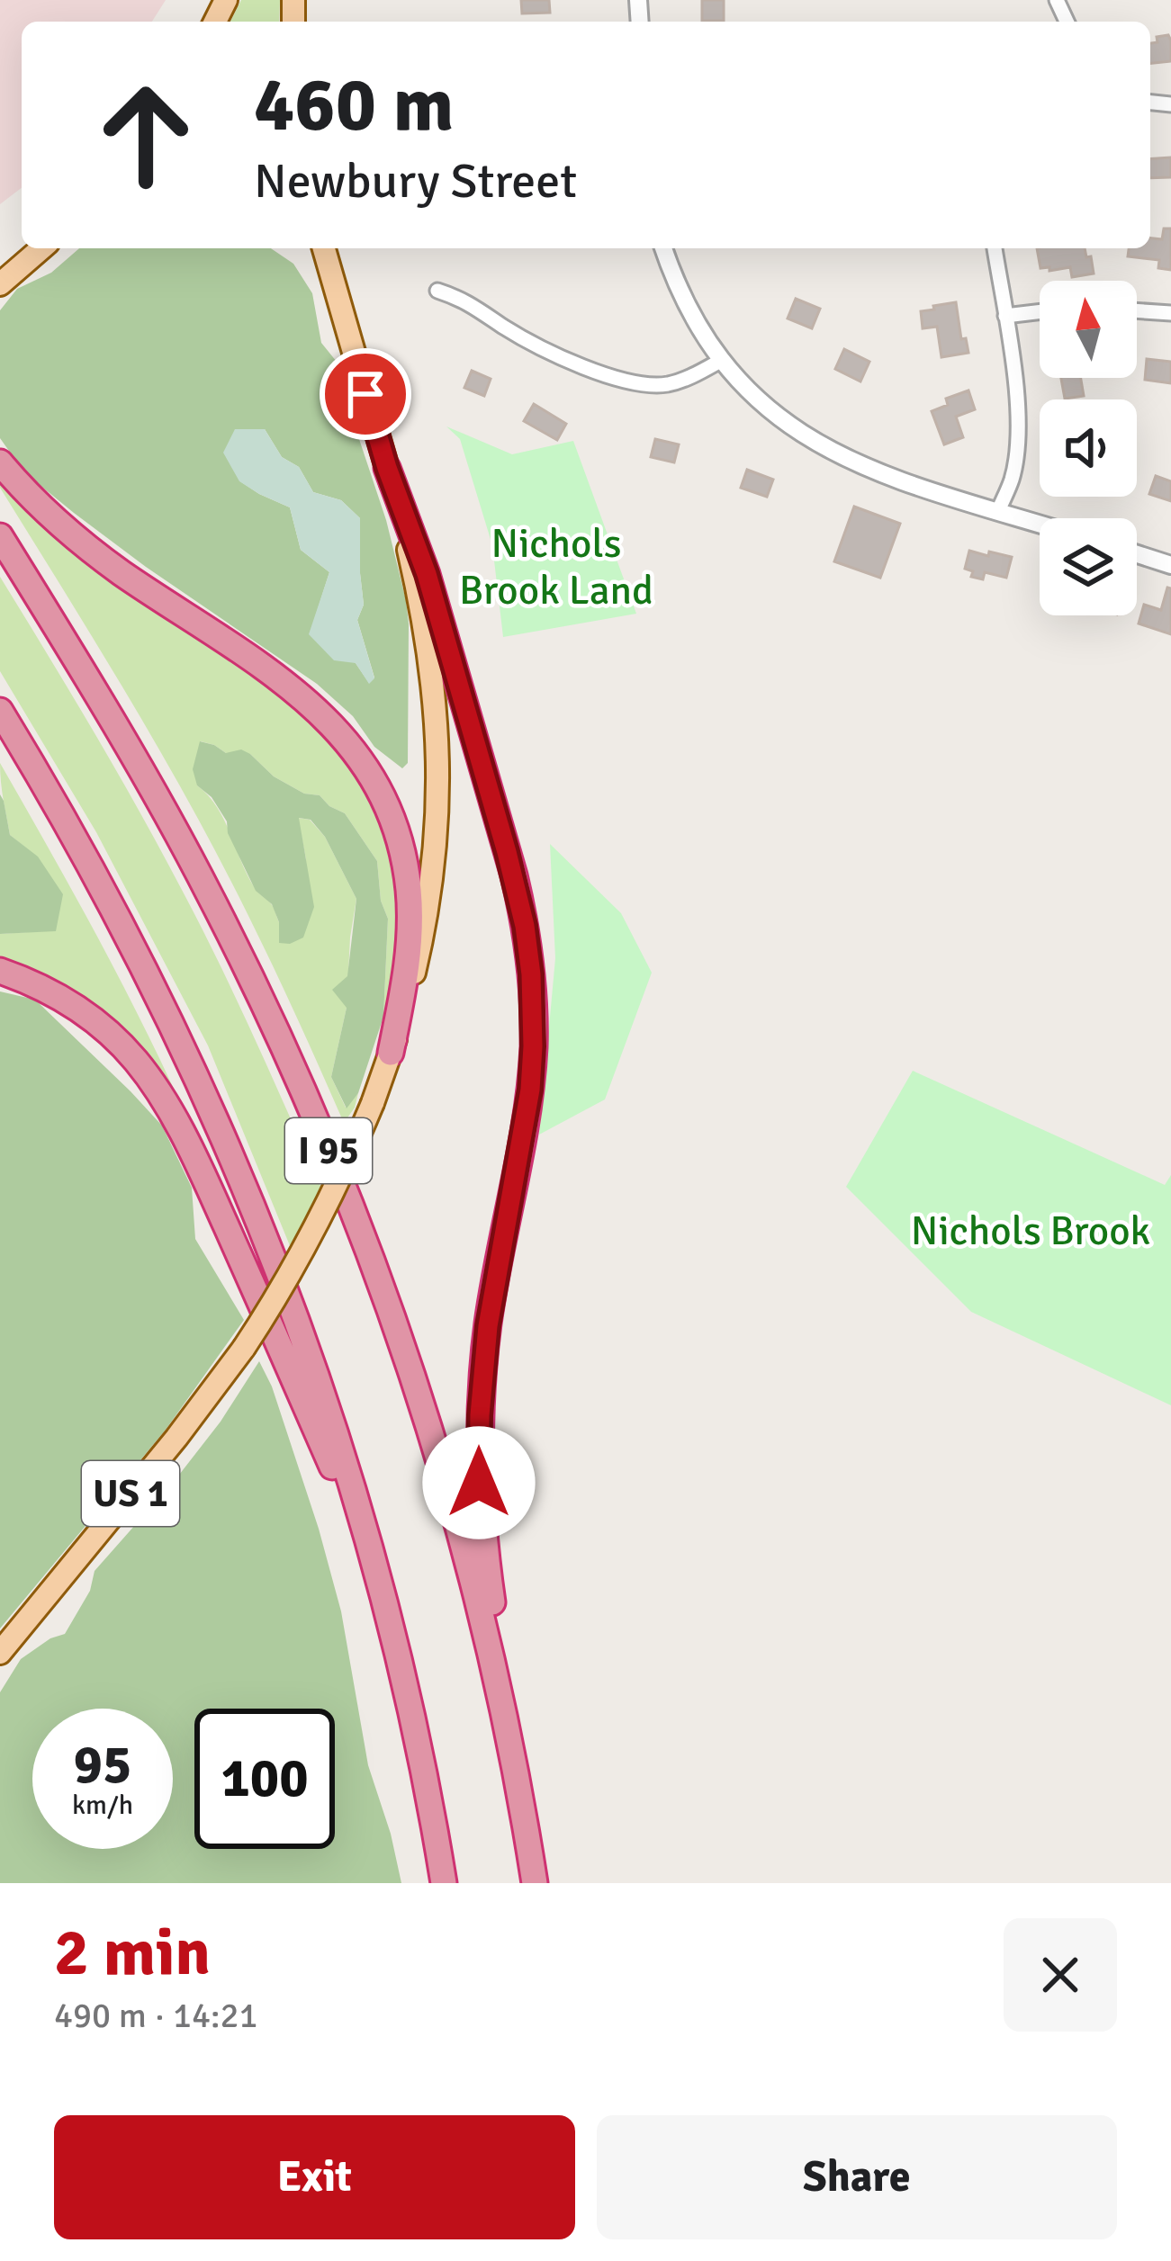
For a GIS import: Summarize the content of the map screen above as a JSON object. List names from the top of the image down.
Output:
{
  "streets": {
    "highway": ["I 95"],
    "main road": ["US 1"]
  },
  "parks": ["Nichols Brook Land", "Nichols Brook"],
  "north": "top",
  "page": {
    "turn": ["460 m", "Newbury Street"],
    "speed": "95 km/h",
    "limit": "100",
    "heading": ["2 min", "490 m · 14:21"],
    "buttons": ["Exit", "Share"]
  }
}
